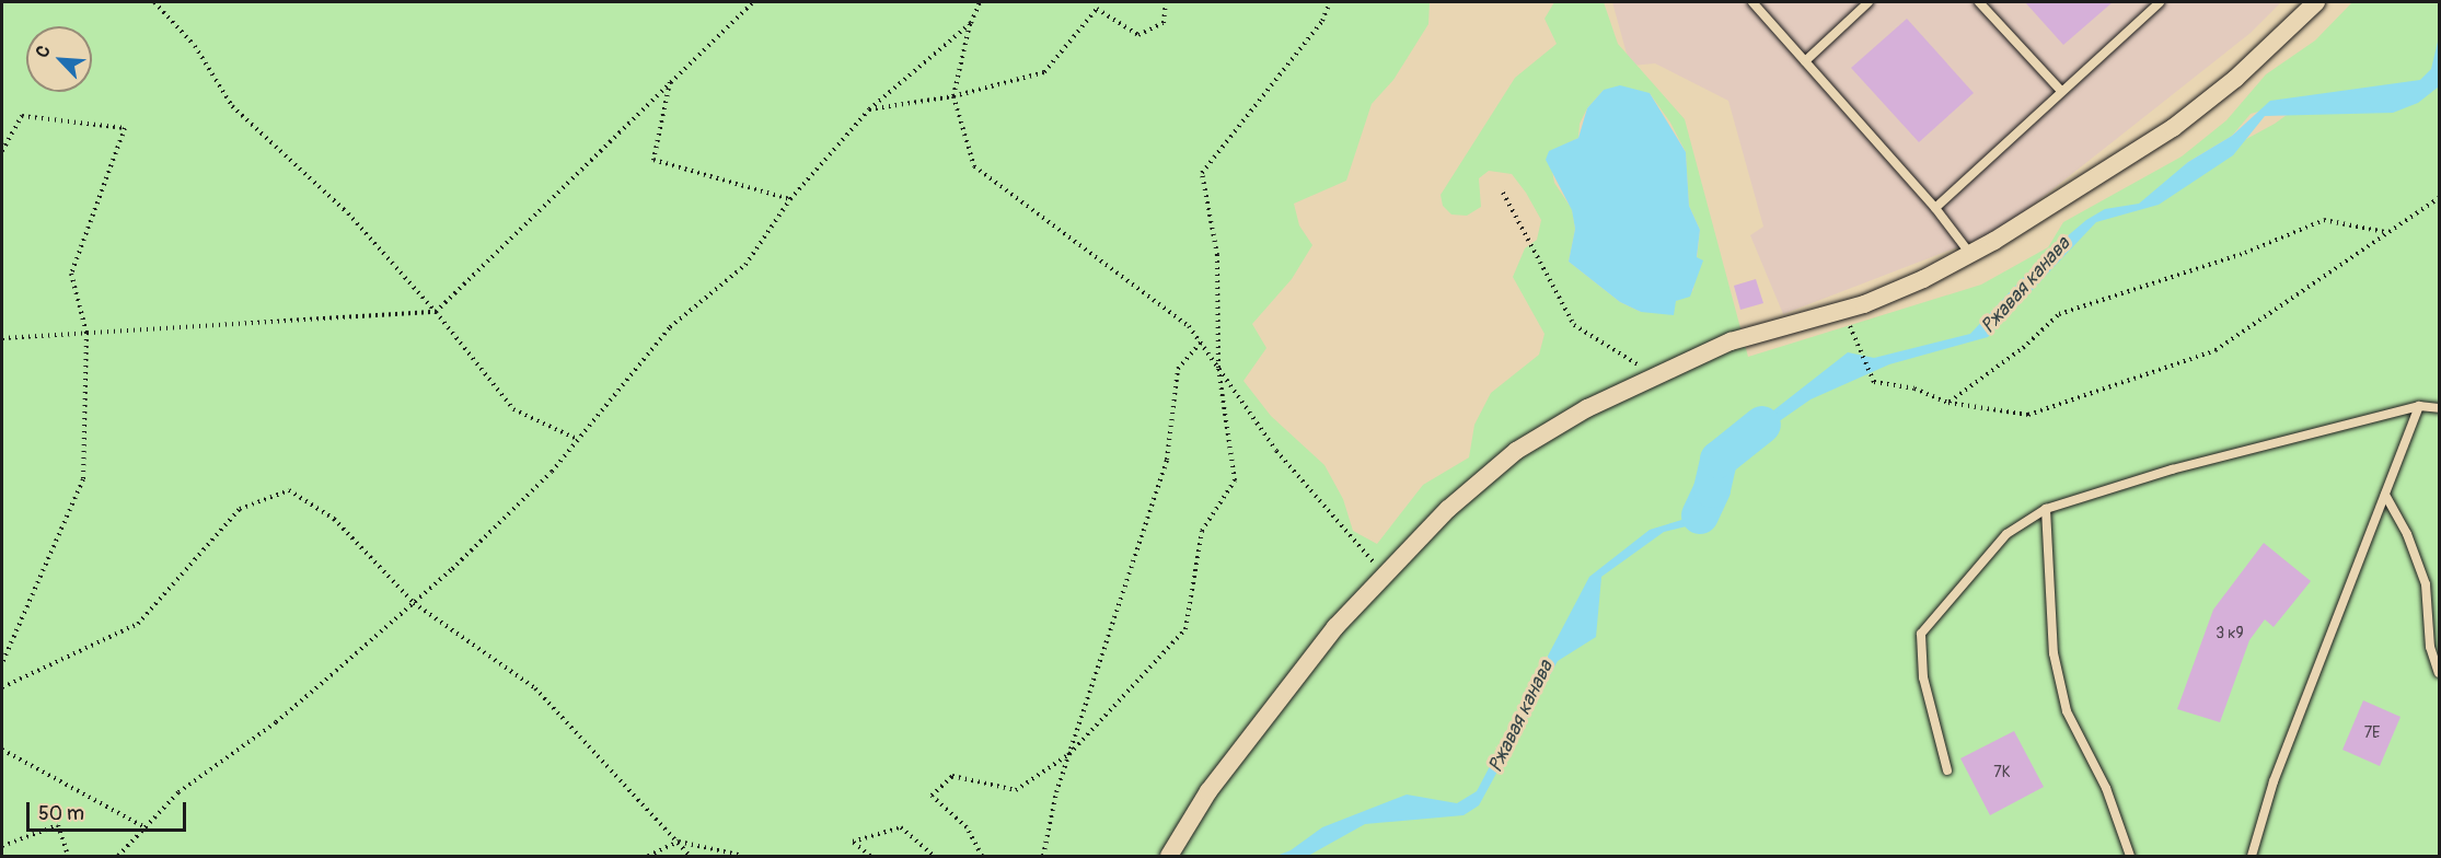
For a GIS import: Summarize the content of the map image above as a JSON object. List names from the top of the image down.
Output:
{
  "water": ["Ржавая канава"],
  "house_numbers": ["3 к9", "7Е", "7К"],
  "scale_bar": "50 m",
  "north": "top left"
}
